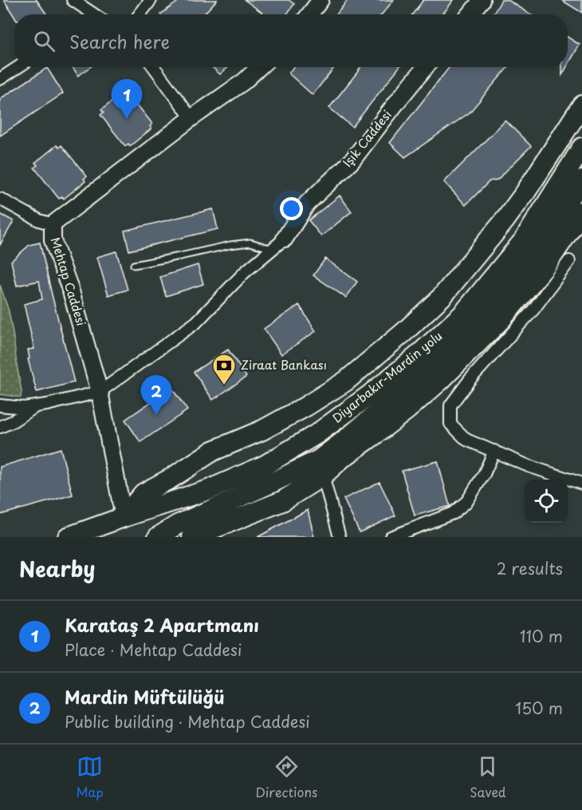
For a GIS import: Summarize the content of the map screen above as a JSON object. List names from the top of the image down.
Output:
{
  "streets": {
    "highway": ["Diyarbakır-Mardin yolu"],
    "street": ["Işık Caddesi", "Mehtap Caddesi"]
  },
  "crossings": [
    ["Mehtap Caddesi", "Diyarbakır-Mardin yolu"]
  ],
  "places": {
    "bank": ["Ziraat Bankası"]
  },
  "page": {
    "search": "Search here",
    "pins": ["1", "2"],
    "heading": ["Nearby", "2 results"],
    "list": [
      {
        "mark": "1",
        "name": "Karataş 2 Apartmanı",
        "note": "Place · Mehtap Caddesi",
        "value": "110 m"
      },
      {
        "mark": "2",
        "name": "Mardin Müftülüğü",
        "note": "Public building · Mehtap Caddesi",
        "value": "150 m"
      }
    ],
    "nav": ["Map", "Directions", "Saved"]
  }
}
